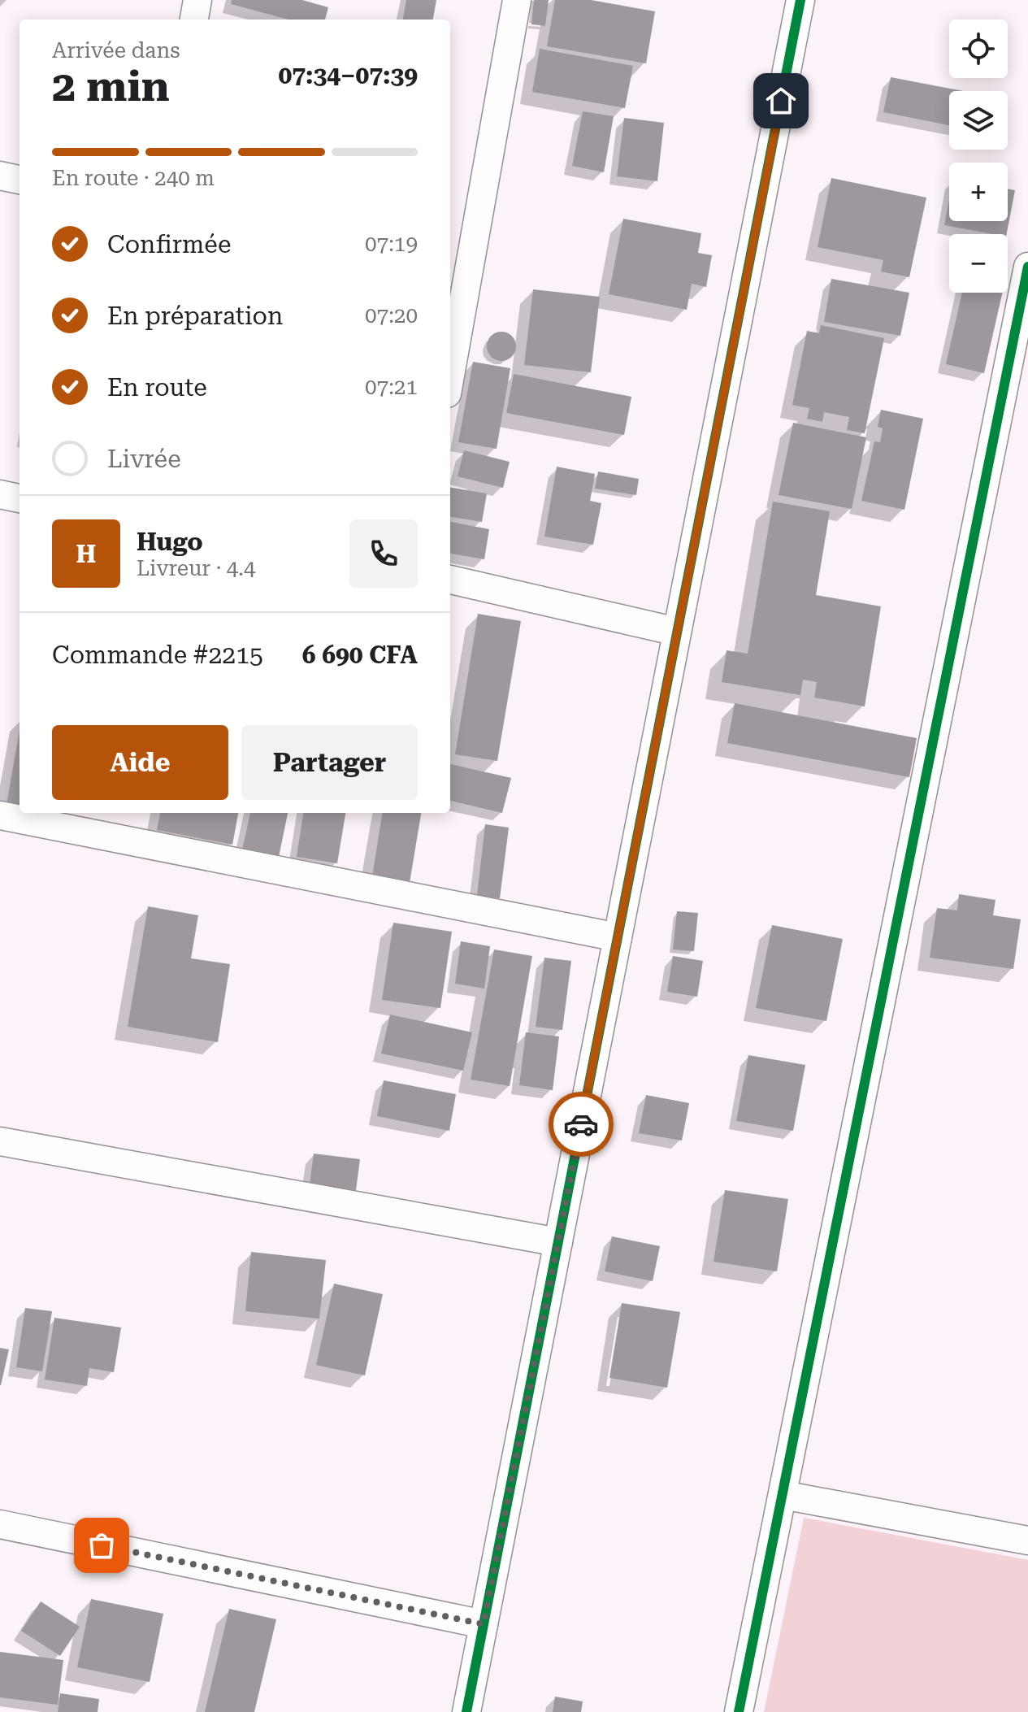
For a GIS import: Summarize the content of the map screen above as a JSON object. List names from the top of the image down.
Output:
{
  "page": {
    "map_buttons": ["+", "−"],
    "heading": ["2 min", "Arrivée dans", "07:34–07:39"],
    "panel": [
      "Hugo",
      "Livreur · 4.4",
      "Commande #2215",
      "6 690 CFA"
    ],
    "bar": "En route · 240 m",
    "list": [
      ["Confirmée", "07:19"],
      ["En préparation", "07:20"],
      ["En route", "07:21"],
      "Livrée"
    ],
    "round": "H",
    "buttons": ["Aide", "Partager"]
  }
}
